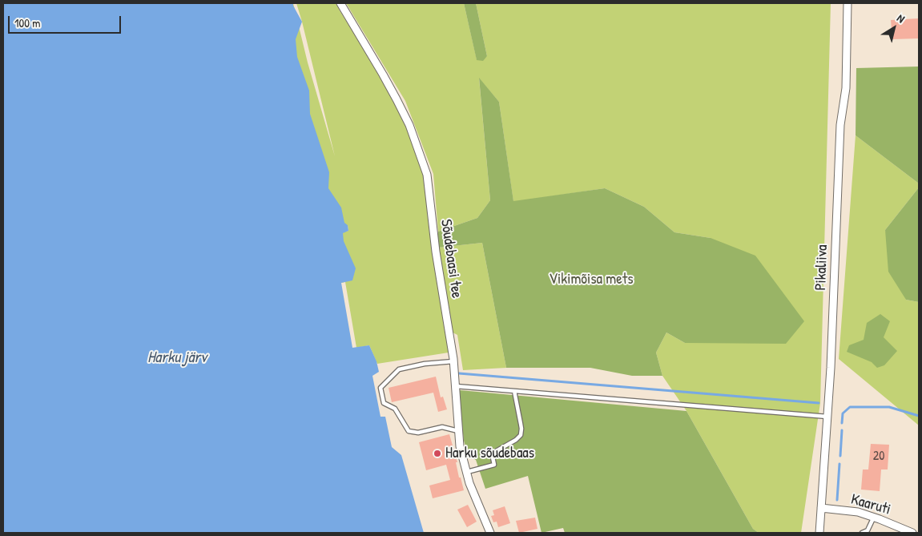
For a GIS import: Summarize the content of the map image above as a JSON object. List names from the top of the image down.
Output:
{
  "streets": {
    "street": ["Sõudebaasi tee", "Pikaliiva", "Kaaruti"]
  },
  "crossings": [
    ["Pikaliiva", "Kaaruti"]
  ],
  "water": ["Harku järv"],
  "parks": ["Vikimõisa mets"],
  "places": ["Harku sõudebaas"],
  "house_numbers": ["20"],
  "scale_bar": "100 m",
  "north": "top right"
}
